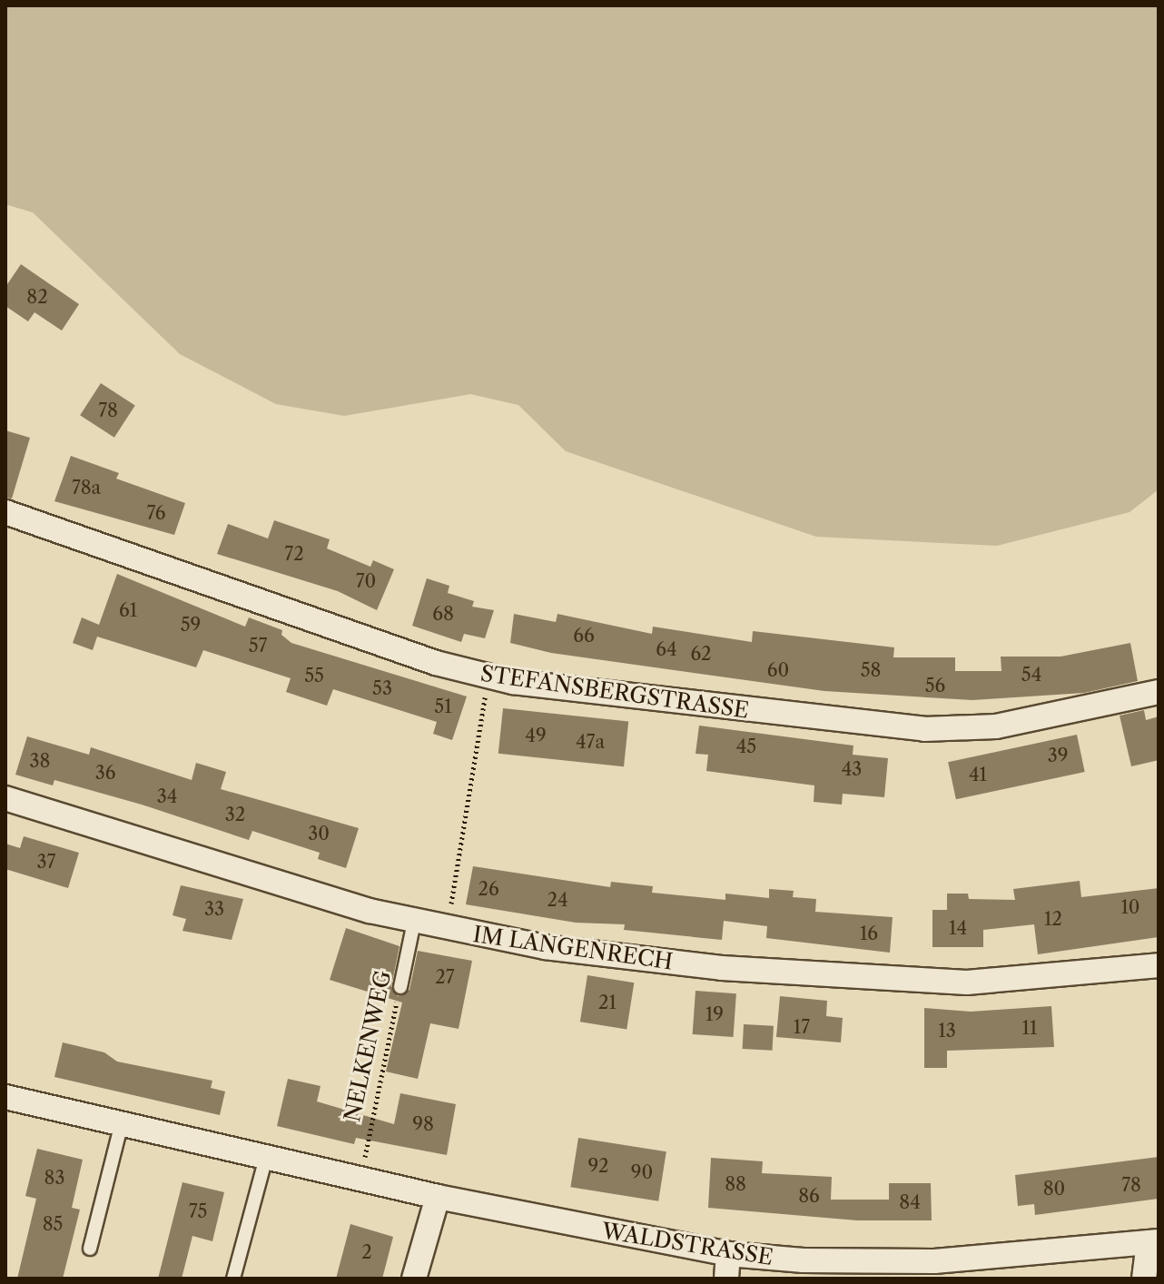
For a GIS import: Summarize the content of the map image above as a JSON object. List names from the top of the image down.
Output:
{
  "streets": {
    "street": ["STEFANSBERGSTRASSE", "IM LANGENRECH", "WALDSTRASSE"],
    "lane": ["NELKENWEG"]
  },
  "crossings": [
    ["IM LANGENRECH", "NELKENWEG"],
    ["NELKENWEG", "WALDSTRASSE"]
  ],
  "house_numbers": [
    "82",
    "78",
    "78a",
    "76",
    "72",
    "70",
    "61",
    "68",
    "59",
    "66",
    "57",
    "64",
    "62",
    "60",
    "58",
    "54",
    "55",
    "56",
    "53",
    "51",
    "49",
    "47a",
    "45",
    "39",
    "38",
    "43",
    "36",
    "41",
    "34",
    "32",
    "30",
    "37",
    "26",
    "24",
    "10",
    "33",
    "12",
    "14",
    "16",
    "27",
    "21",
    "19",
    "17",
    "11",
    "13",
    "98",
    "92",
    "90",
    "83",
    "88",
    "78",
    "80",
    "86",
    "84",
    "75",
    "85",
    "2"
  ]
}
